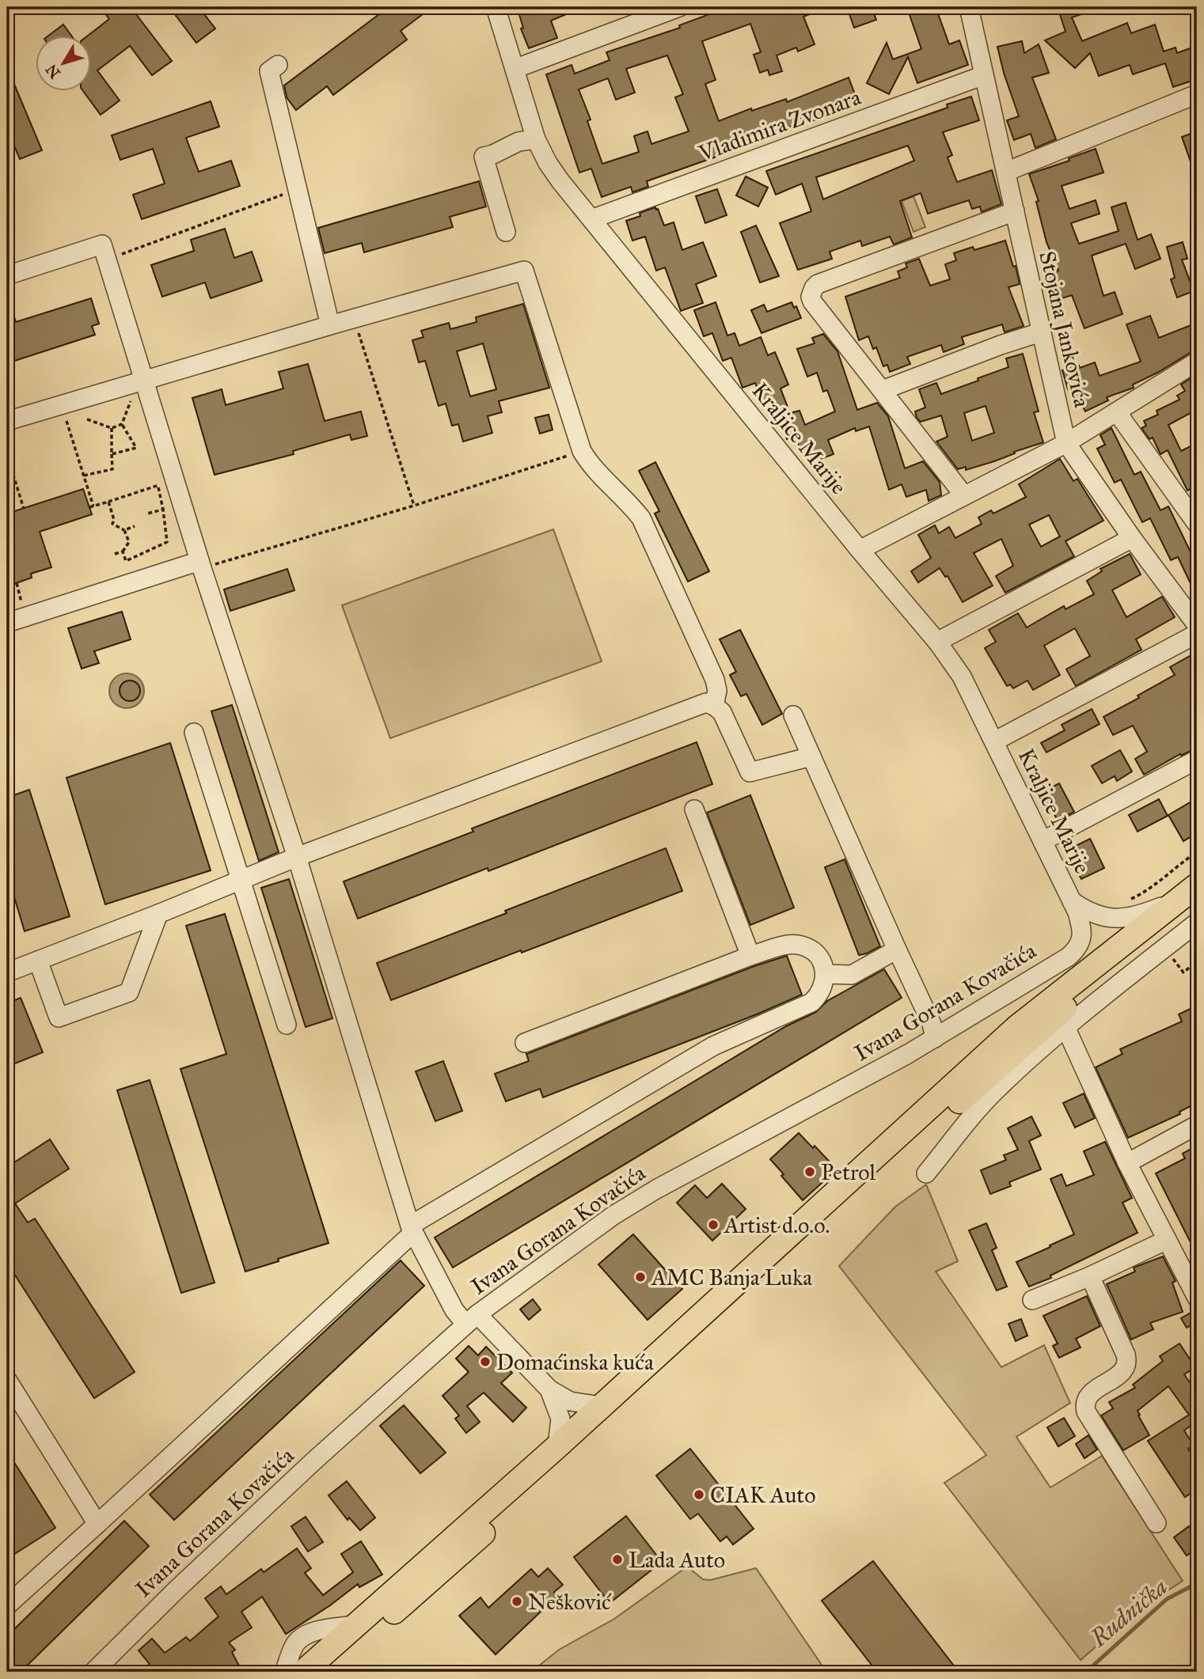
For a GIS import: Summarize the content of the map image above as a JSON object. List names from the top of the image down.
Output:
{
  "streets": {
    "street": [
      "Vladimira Zvonara",
      "Stojana Jankovića",
      "Kraljice Marije",
      "Ivana Gorana Kovačića"
    ]
  },
  "crossings": [
    ["Vladimira Zvonara", "Stojana Jankovića"],
    ["Vladimira Zvonara", "Kraljice Marije"],
    ["Kraljice Marije", "Ivana Gorana Kovačića"]
  ],
  "water": ["Rudnička"],
  "places": [
    "Petrol",
    "Artist d.o.o.",
    "AMC Banja Luka",
    "Domaćinska kuća",
    "CIAK Auto",
    "Lada Auto",
    "Nešković"
  ],
  "north": "bottom left"
}
